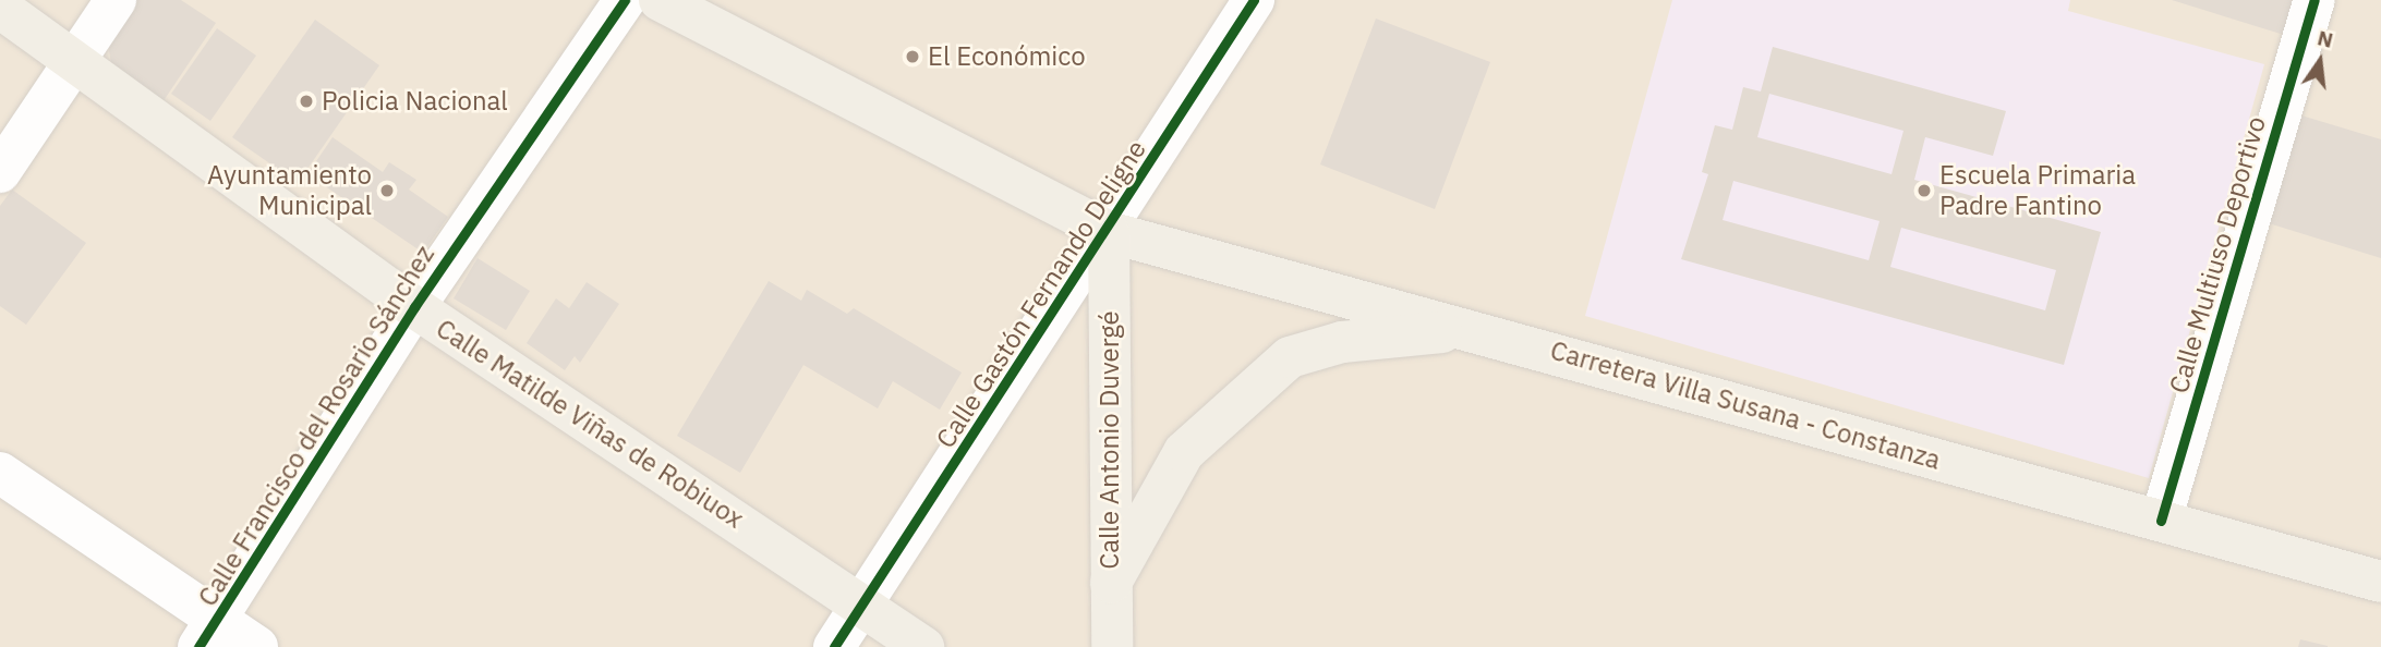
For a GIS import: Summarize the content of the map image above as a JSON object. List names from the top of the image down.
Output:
{
  "streets": {
    "main road": ["Carretera Villa Susana - Constanza", "Calle Matilde Viñas de Robiuox", "Calle Antonio Duvergé"],
    "street": ["Calle Multiuso Deportivo", "Calle Gastón Fernando Deligne", "Calle Francisco del Rosario Sánchez"]
  },
  "crossings": [
    ["Calle Multiuso Deportivo", "Carretera Villa Susana - Constanza"],
    ["Calle Gastón Fernando Deligne", "Carretera Villa Susana - Constanza"],
    ["Calle Gastón Fernando Deligne", "Calle Matilde Viñas de Robiuox"],
    ["Calle Gastón Fernando Deligne", "Calle Antonio Duvergé"],
    ["Carretera Villa Susana - Constanza", "Calle Antonio Duvergé"],
    ["Calle Matilde Viñas de Robiuox", "Calle Francisco del Rosario Sánchez"]
  ],
  "places": [
    "El Económico",
    "Policia Nacional",
    "Ayuntamiento Municipal",
    "Escuela Primaria Padre Fantino"
  ],
  "north": "top"
}
